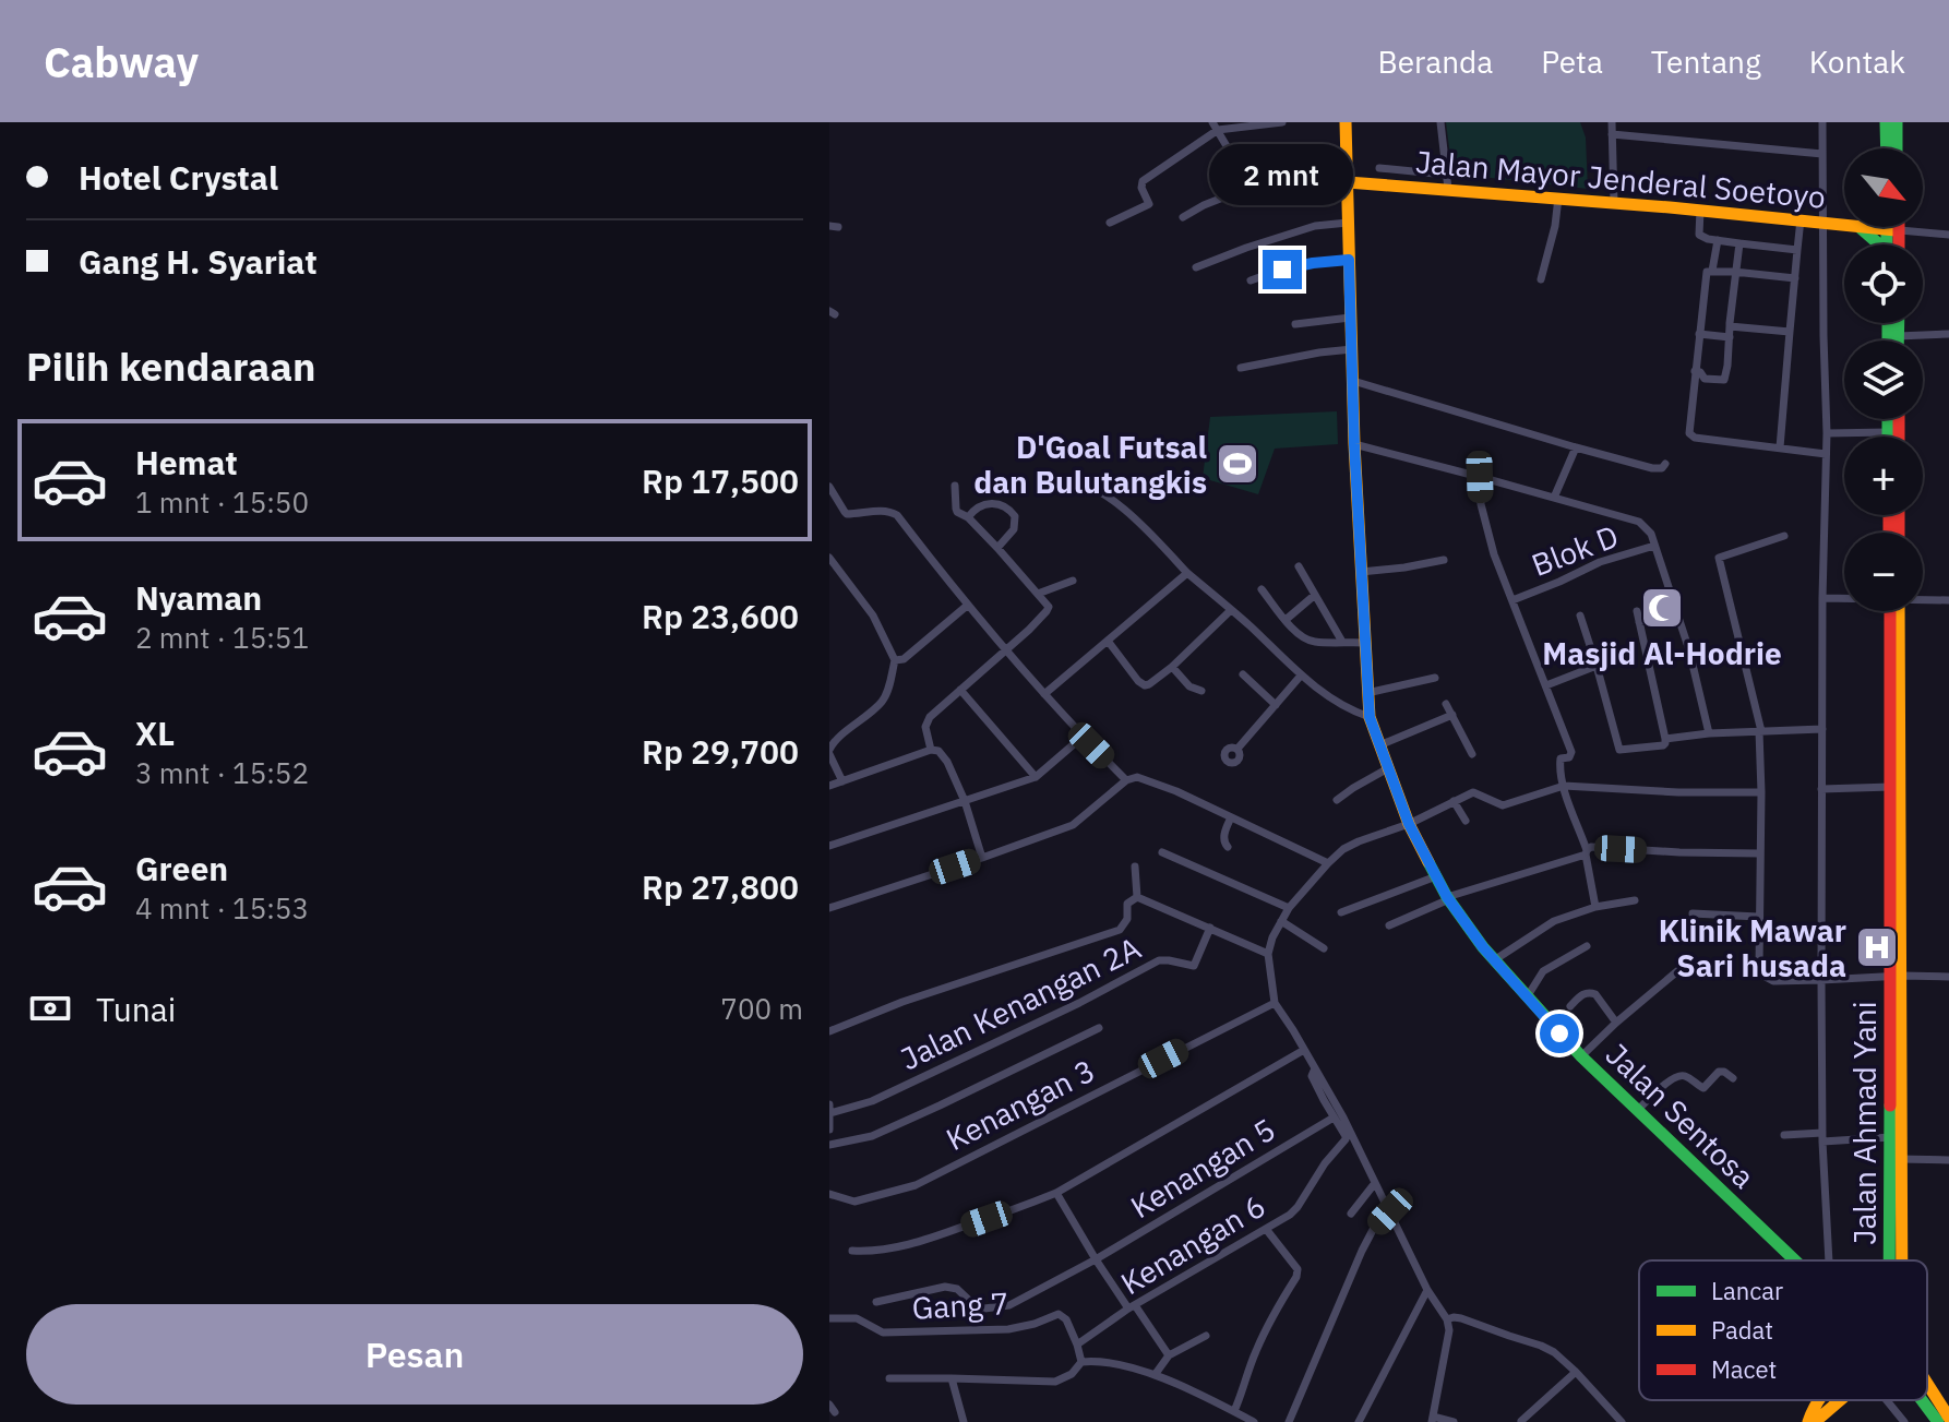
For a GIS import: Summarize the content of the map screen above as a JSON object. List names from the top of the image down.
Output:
{
  "streets": {
    "main road": ["Jalan Mayor Jenderal Soetoyo", "Jalan Sentosa", "Jalan Ahmad Yani"],
    "street": [
      "Blok D",
      "Jalan Kenangan 2A",
      "Kenangan 3",
      "Kenangan 5",
      "Kenangan 6",
      "Gang 7"
    ]
  },
  "crossings": [
    ["Jalan Mayor Jenderal Soetoyo", "Jalan Sentosa"],
    ["Kenangan 5", "Kenangan 6"],
    ["Kenangan 6", "Gang 7"]
  ],
  "places": {
    "sports": ["D'Goal Futsal dan Bulutangkis"],
    "mosque": ["Masjid Al-Hodrie"],
    "hospital": ["Klinik Mawar Sari husada"]
  },
  "legend": ["Lancar", "Padat", "Macet"],
  "north": "bottom right",
  "page": {
    "header": "Cabway",
    "nav": [
      "Beranda",
      "Peta",
      "Tentang",
      "Kontak"
    ],
    "banner": ["Hotel Crystal", "Gang H. Syariat"],
    "bubble": "2 mnt",
    "map_buttons": ["+", "−"],
    "heading": "Pilih kendaraan",
    "list": [
      {
        "name": "Hemat",
        "note": "1 mnt · 15:50",
        "value": "Rp 17,500"
      },
      {
        "name": "Nyaman",
        "note": "2 mnt · 15:51",
        "value": "Rp 23,600"
      },
      {
        "name": "XL",
        "note": "3 mnt · 15:52",
        "value": "Rp 29,700"
      },
      {
        "name": "Green",
        "note": "4 mnt · 15:53",
        "value": "Rp 27,800"
      }
    ],
    "pay": ["Tunai", "700 m"],
    "buttons": "Pesan"
  }
}
